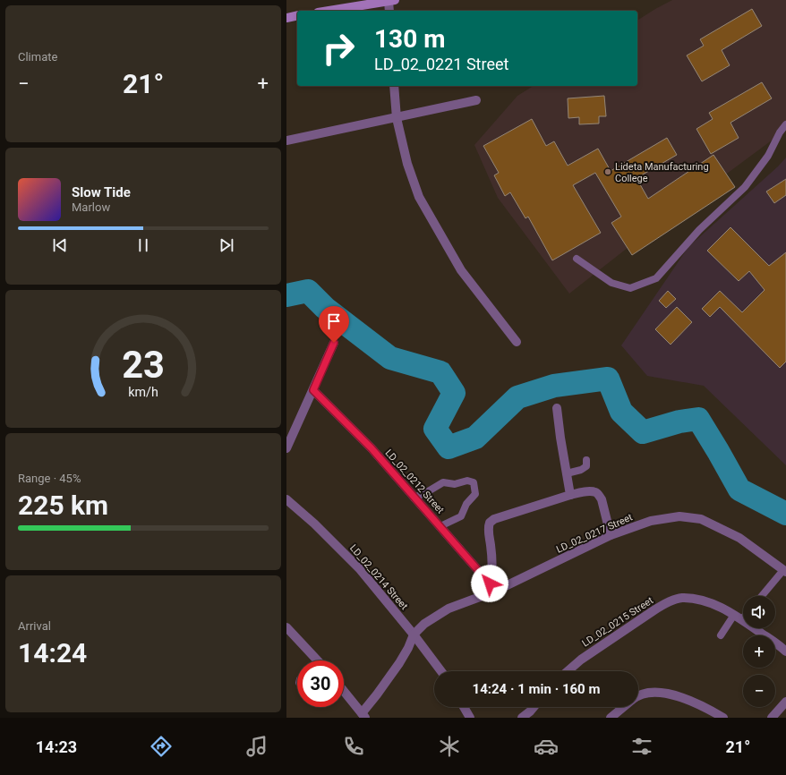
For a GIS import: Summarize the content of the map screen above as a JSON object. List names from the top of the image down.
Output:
{
  "streets": {
    "street": [
      "LD_02_0212 Street",
      "LD_02_0217 Street",
      "LD_02_0214 Street",
      "LD_02_0215 Street"
    ]
  },
  "crossings": [
    ["LD_02_0212 Street", "LD_02_0217 Street"],
    ["LD_02_0217 Street", "LD_02_0214 Street"]
  ],
  "places": ["Lideta Manufacturing College"],
  "page": {
    "tile": [
      "Climate",
      ["Range · 45%", "225 km"],
      ["Arrival", "14:24"]
    ],
    "turn": ["130 m", "LD_02_0221 Street"],
    "heat": ["−", "21°", "+"],
    "song": ["Slow Tide", "Marlow"],
    "map_buttons": ["+", "−"],
    "limit": "30",
    "trip": "14:24 · 1 min · 160 m",
    "tabs": ["14:23", "21°"],
    "gauge": ["23", "km/h"]
  }
}
